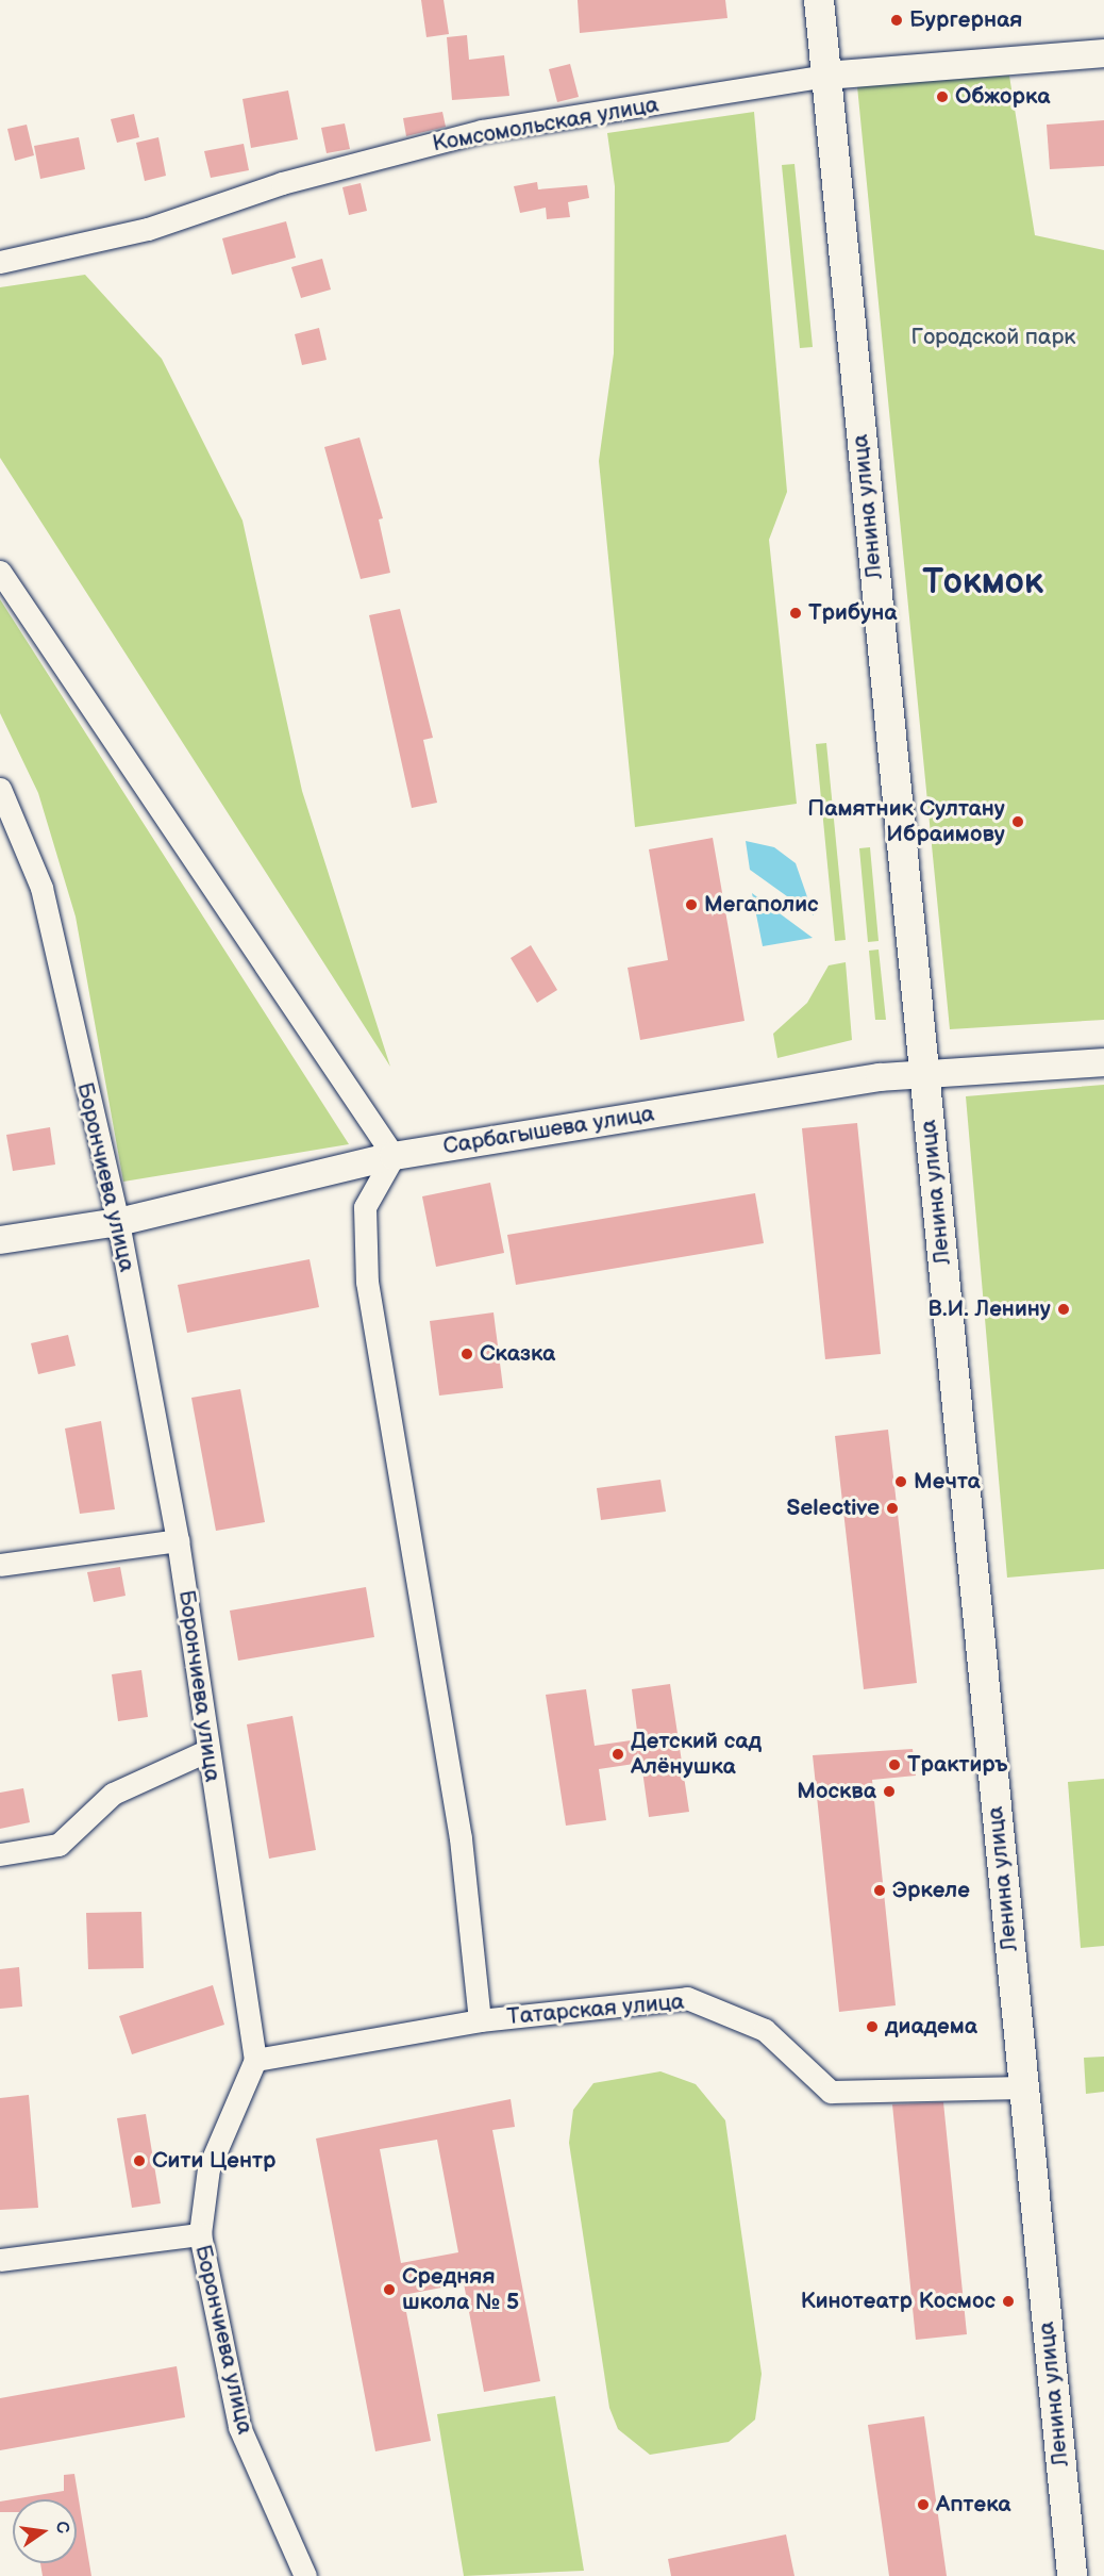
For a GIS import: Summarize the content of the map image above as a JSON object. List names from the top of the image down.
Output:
{
  "streets": {
    "main road": ["Ленина улица"],
    "street": [
      "Комсомольская улица",
      "Сарбагышева улица",
      "Борончиева улица",
      "Татарская улица"
    ]
  },
  "crossings": [
    ["Комсомольская улица", "Ленина улица"],
    ["Ленина улица", "Сарбагышева улица"],
    ["Ленина улица", "Татарская улица"],
    ["Сарбагышева улица", "Борончиева улица"],
    ["Борончиева улица", "Татарская улица"]
  ],
  "districts": ["Токмок"],
  "parks": ["Городской парк"],
  "places": [
    "Бургерная",
    "Обжорка",
    "Трибуна",
    "Памятник Султану Ибраимову",
    "Мегаполис",
    "В.И. Ленину",
    "Сказка",
    "Мечта",
    "Selective",
    "Детский сад Алёнушка",
    "Трактиръ",
    "Москва",
    "Эркеле",
    "диадема",
    "Сити Центр",
    "Средняя школа № 5",
    "Кинотеатр Космос",
    "Аптека"
  ],
  "north": "right"
}
